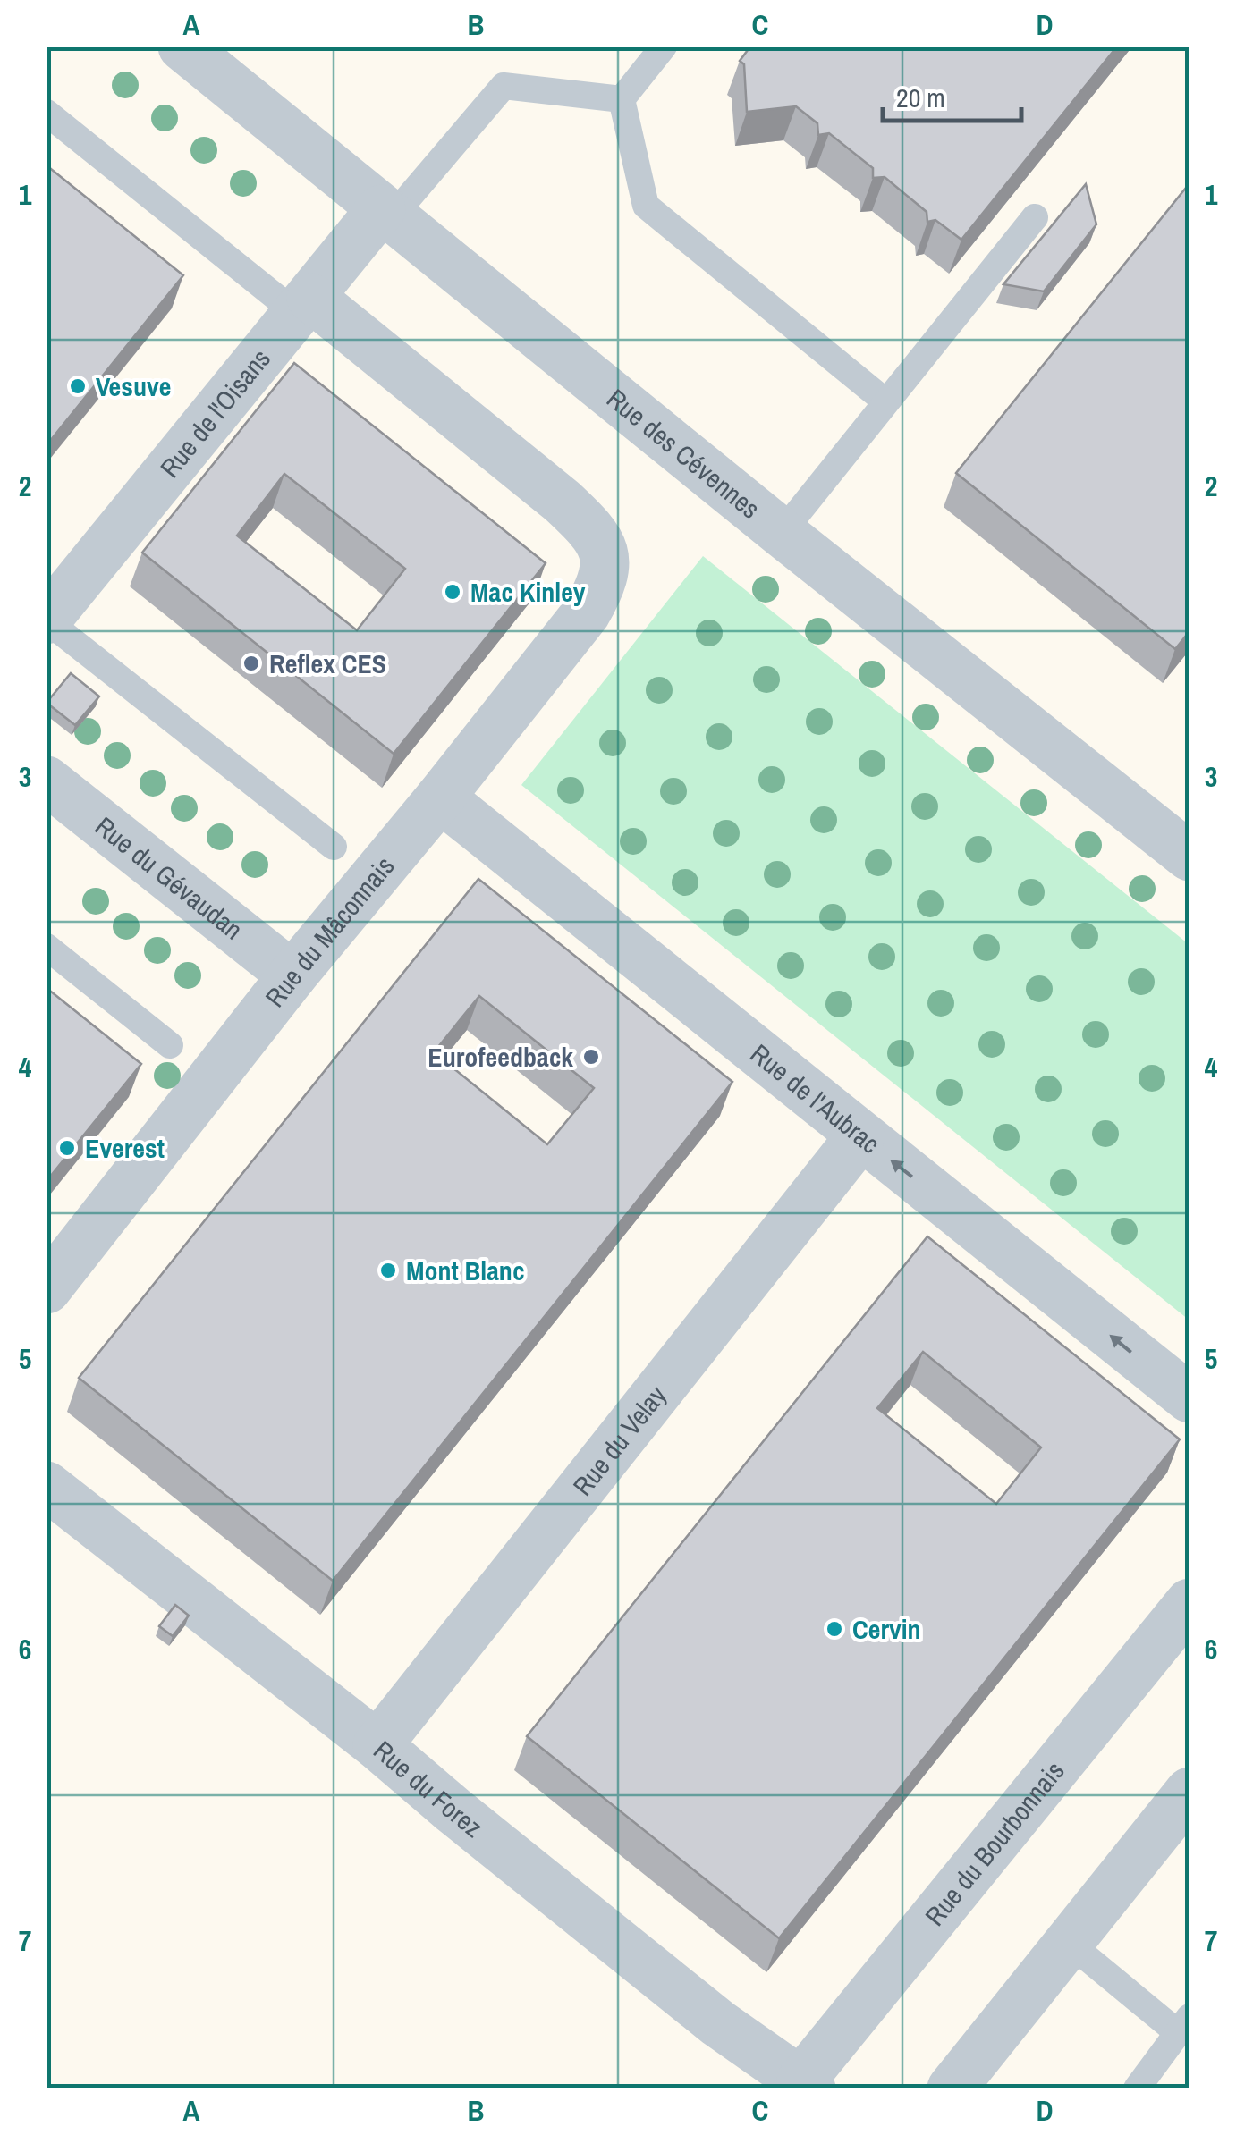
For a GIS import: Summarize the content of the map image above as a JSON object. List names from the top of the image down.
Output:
{
  "streets": {
    "street": [
      "Rue de l'Oisans",
      "Rue des Cévennes",
      "Rue du Gévaudan",
      "Rue du Mâconnais",
      "Rue de l'Aubrac",
      "Rue du Velay",
      "Rue du Forez",
      "Rue du Bourbonnais"
    ]
  },
  "crossings": [
    ["Rue de l'Oisans", "Rue des Cévennes"],
    ["Rue de l'Oisans", "Rue du Mâconnais"],
    ["Rue du Gévaudan", "Rue du Mâconnais"],
    ["Rue du Mâconnais", "Rue de l'Aubrac"],
    ["Rue de l'Aubrac", "Rue du Velay"],
    ["Rue du Velay", "Rue du Forez"],
    ["Rue du Forez", "Rue du Bourbonnais"]
  ],
  "one_way": ["Rue de l'Aubrac"],
  "places": [
    "Vesuve",
    "Mac Kinley",
    "Reflex CES",
    "Eurofeedback",
    "Everest",
    "Mont Blanc",
    "Cervin"
  ],
  "scale_bar": "20 m",
  "grid": {
    "columns": [
      "A",
      "B",
      "C",
      "D"
    ],
    "rows": [
      "1",
      "2",
      "3",
      "4",
      "5",
      "6",
      "7"
    ]
  }
}
